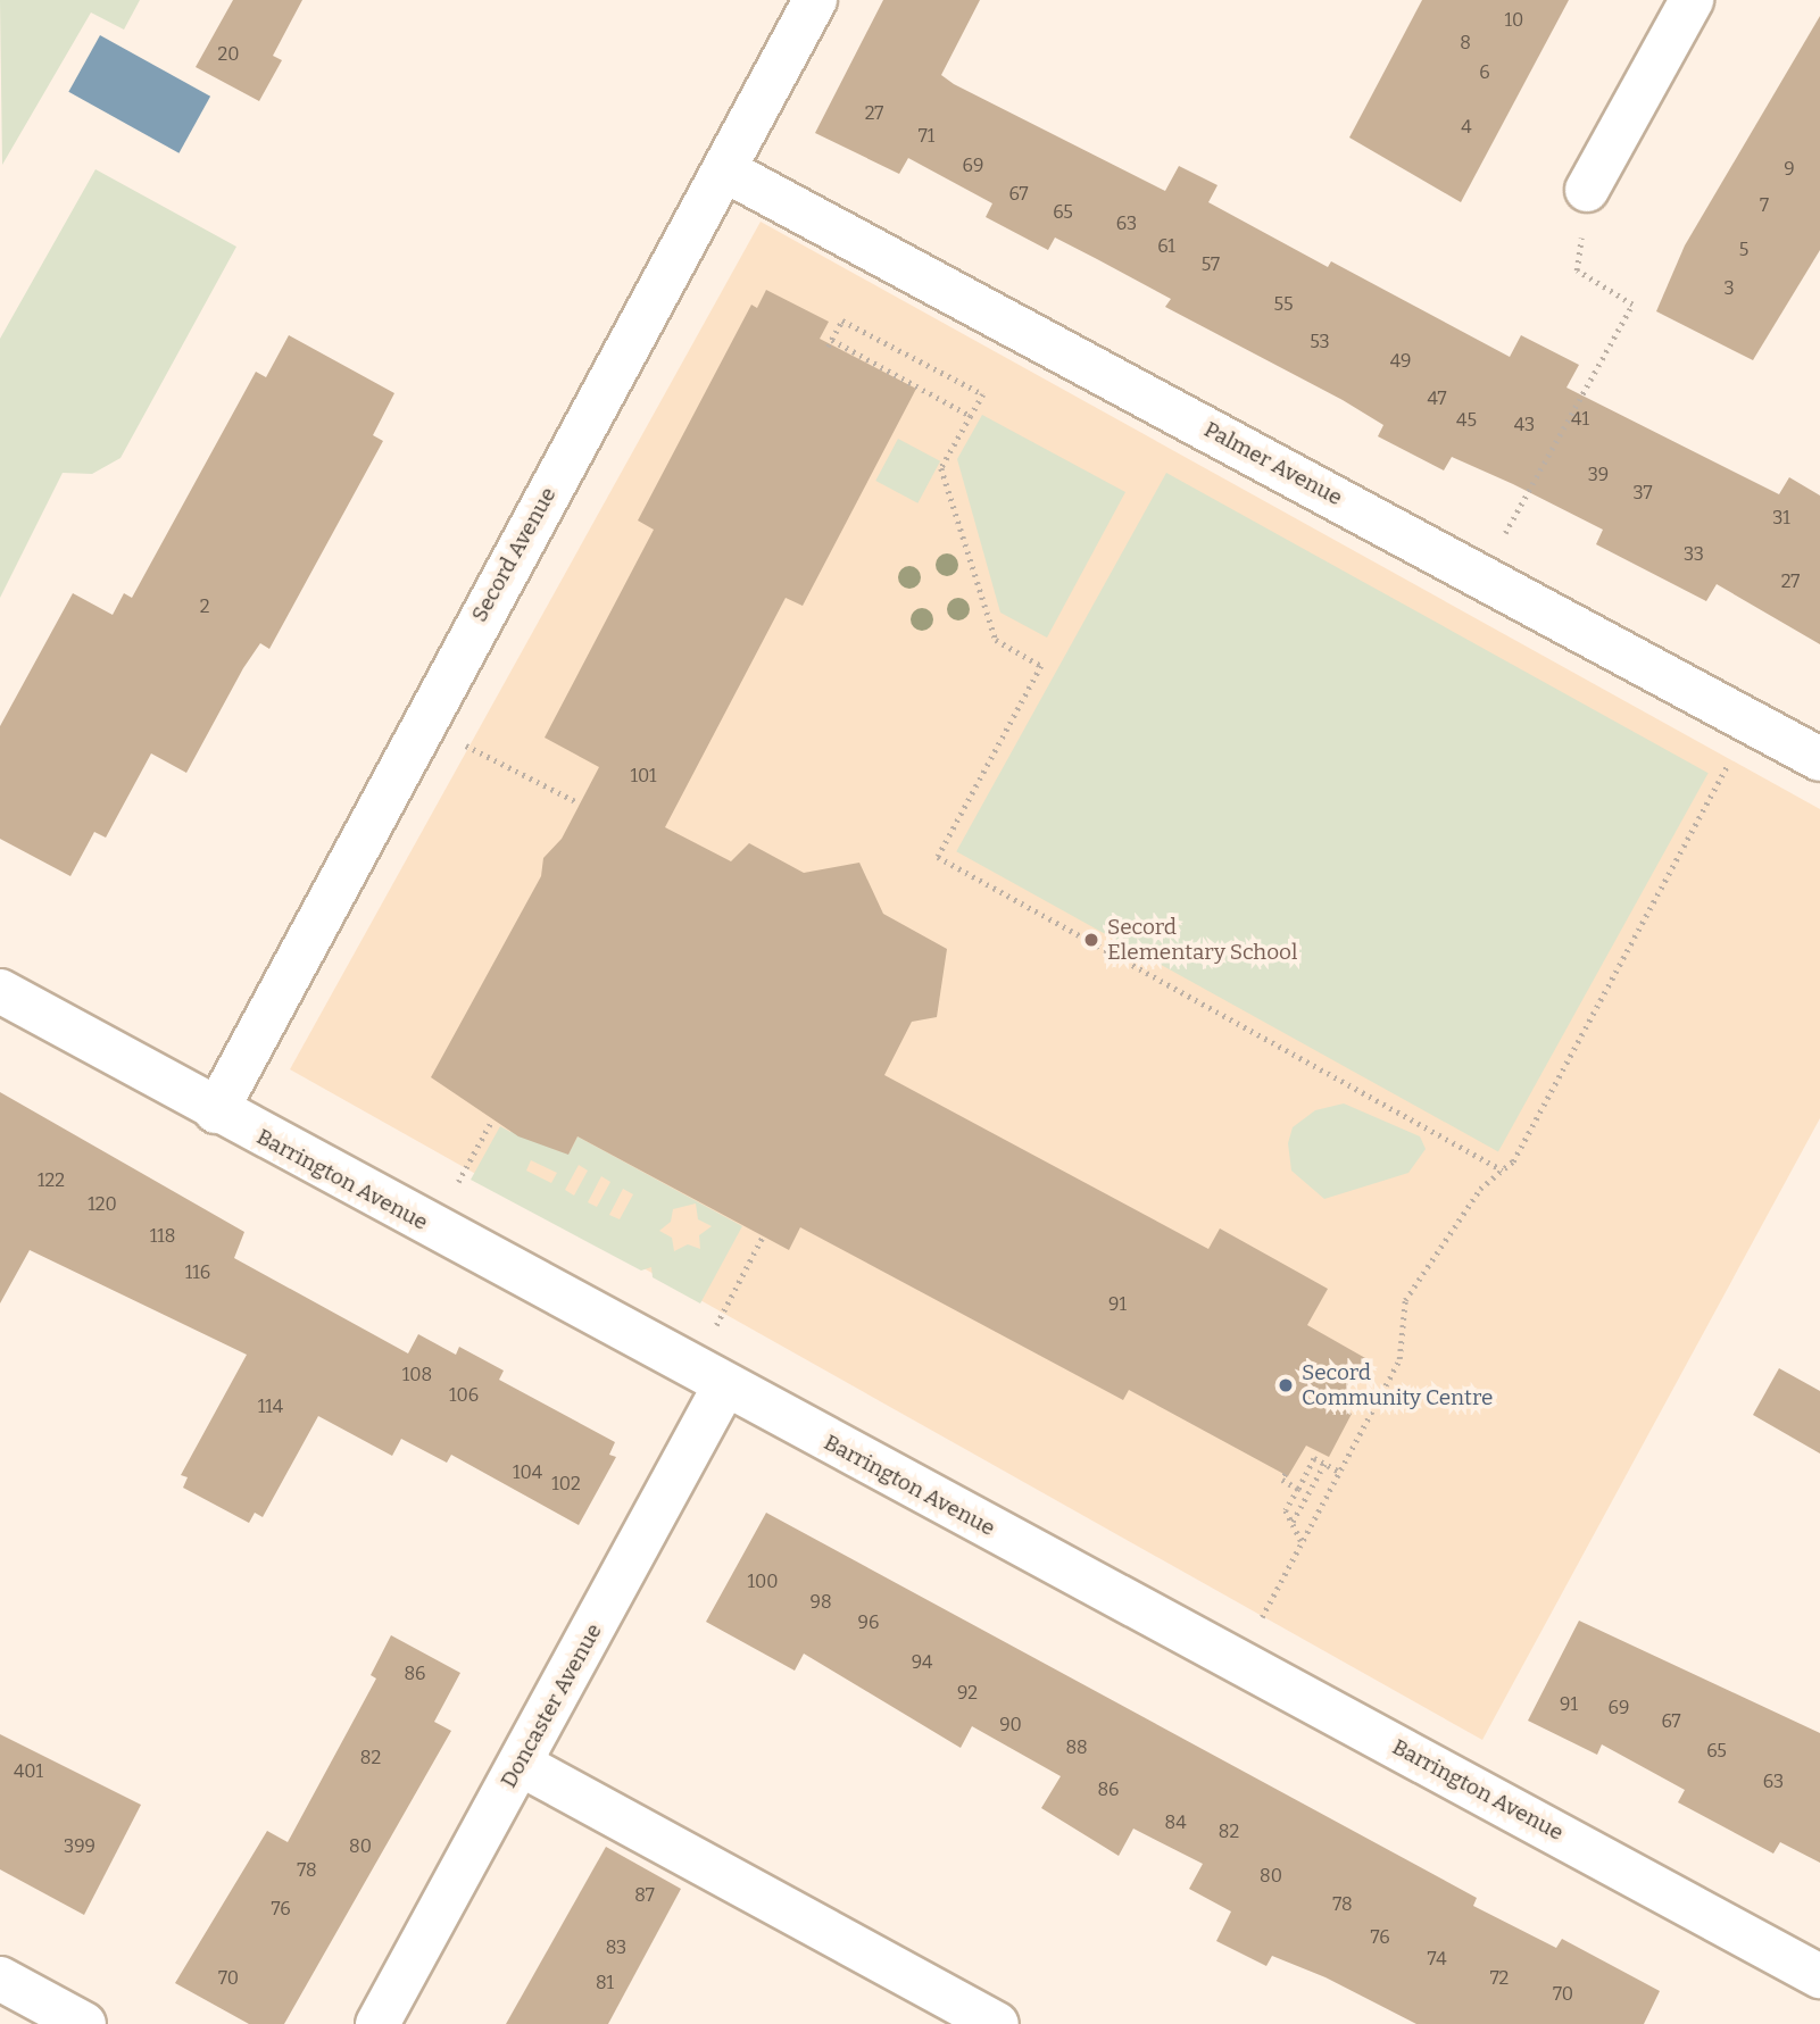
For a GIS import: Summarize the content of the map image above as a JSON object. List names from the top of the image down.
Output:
{
  "streets": {
    "street": [
      "Palmer Avenue",
      "Secord Avenue",
      "Barrington Avenue",
      "Doncaster Avenue"
    ]
  },
  "crossings": [
    ["Palmer Avenue", "Secord Avenue"],
    ["Secord Avenue", "Barrington Avenue"],
    ["Barrington Avenue", "Doncaster Avenue"]
  ],
  "places": ["Secord Elementary School", "Secord Community Centre"],
  "house_numbers": [
    "10",
    "8",
    "20",
    "6",
    "27",
    "4",
    "71",
    "69",
    "9",
    "67",
    "7",
    "65",
    "63",
    "61",
    "5",
    "57",
    "3",
    "55",
    "53",
    "49",
    "47",
    "41",
    "45",
    "43",
    "39",
    "37",
    "31",
    "33",
    "27",
    "2",
    "101",
    "122",
    "120",
    "118",
    "116",
    "91",
    "108",
    "106",
    "114",
    "104",
    "102",
    "100",
    "98",
    "96",
    "94",
    "86",
    "92",
    "91",
    "69",
    "67",
    "90",
    "88",
    "65",
    "82",
    "401",
    "63",
    "86",
    "84",
    "82",
    "399",
    "80",
    "78",
    "80",
    "87",
    "78",
    "76",
    "76",
    "83",
    "74",
    "70",
    "72",
    "81",
    "70"
  ]
}
